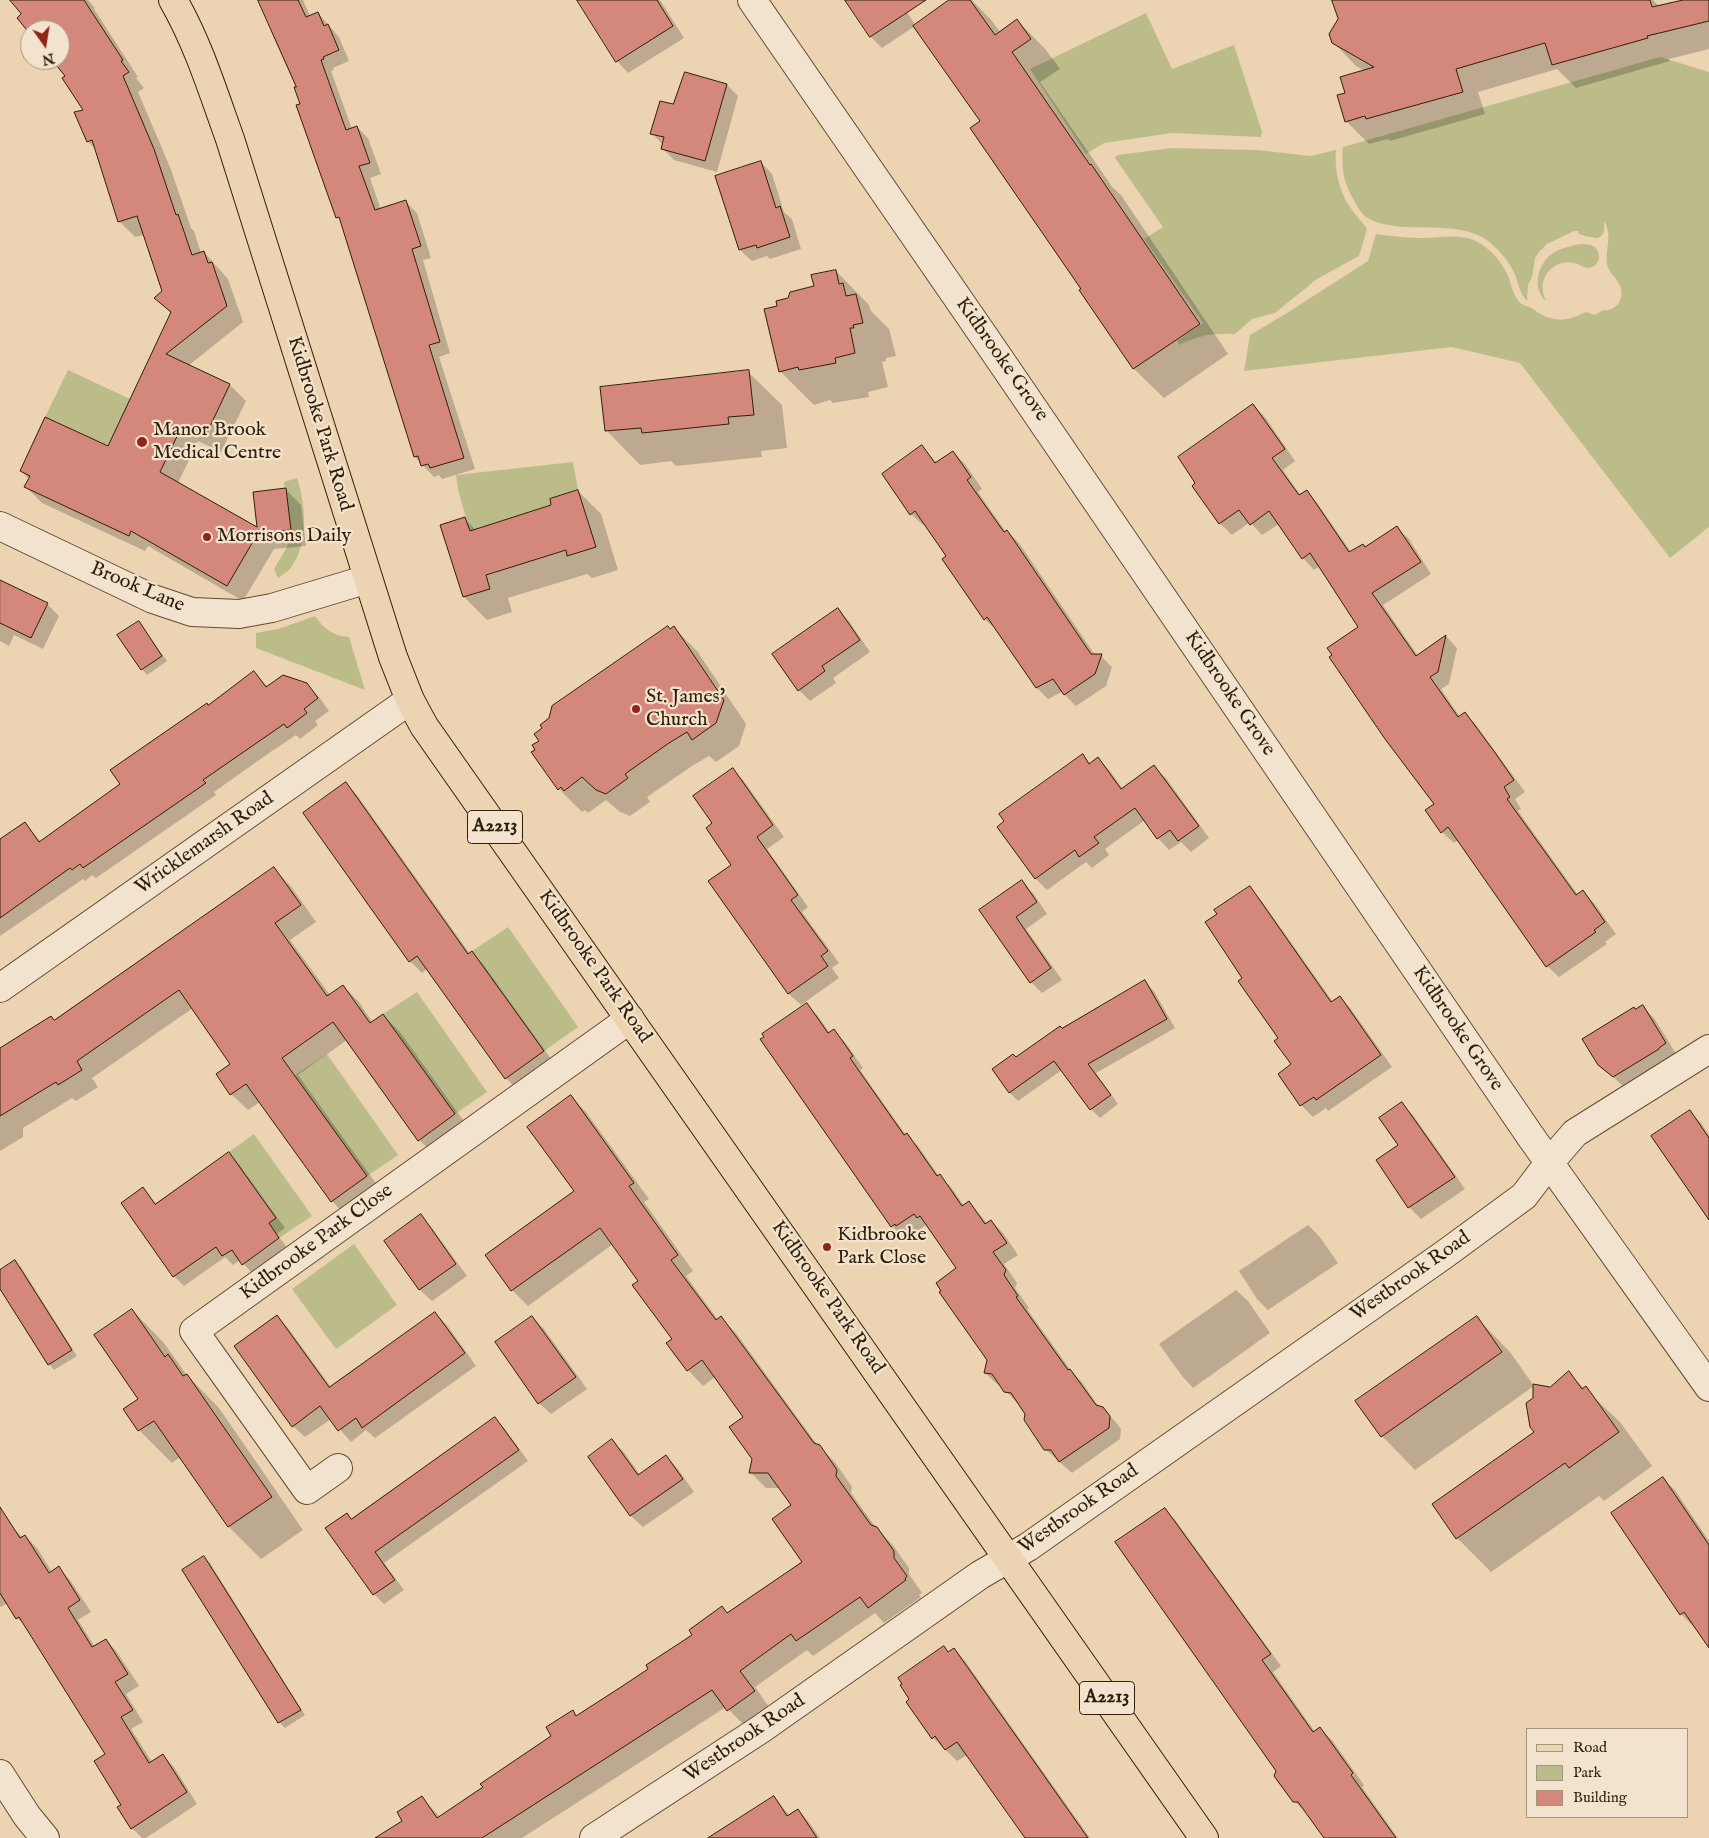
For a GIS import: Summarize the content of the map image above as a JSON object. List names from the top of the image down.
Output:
{
  "streets": {
    "main road": ["Kidbrooke Park Road", "A2213"],
    "street": [
      "Kidbrooke Grove",
      "Brook Lane",
      "Wricklemarsh Road",
      "Kidbrooke Park Close",
      "Westbrook Road"
    ]
  },
  "crossings": [
    ["Kidbrooke Grove", "Westbrook Road"],
    ["Kidbrooke Park Road", "Brook Lane"],
    ["Kidbrooke Park Road", "Wricklemarsh Road"],
    ["Kidbrooke Park Road", "Kidbrooke Park Close"],
    ["Kidbrooke Park Road", "Westbrook Road"]
  ],
  "places": [
    "Manor Brook Medical Centre",
    "Morrisons Daily",
    "St. James' Church",
    "Kidbrooke Park Close"
  ],
  "legend": ["Road", "Park", "Building"],
  "north": "bottom"
}
